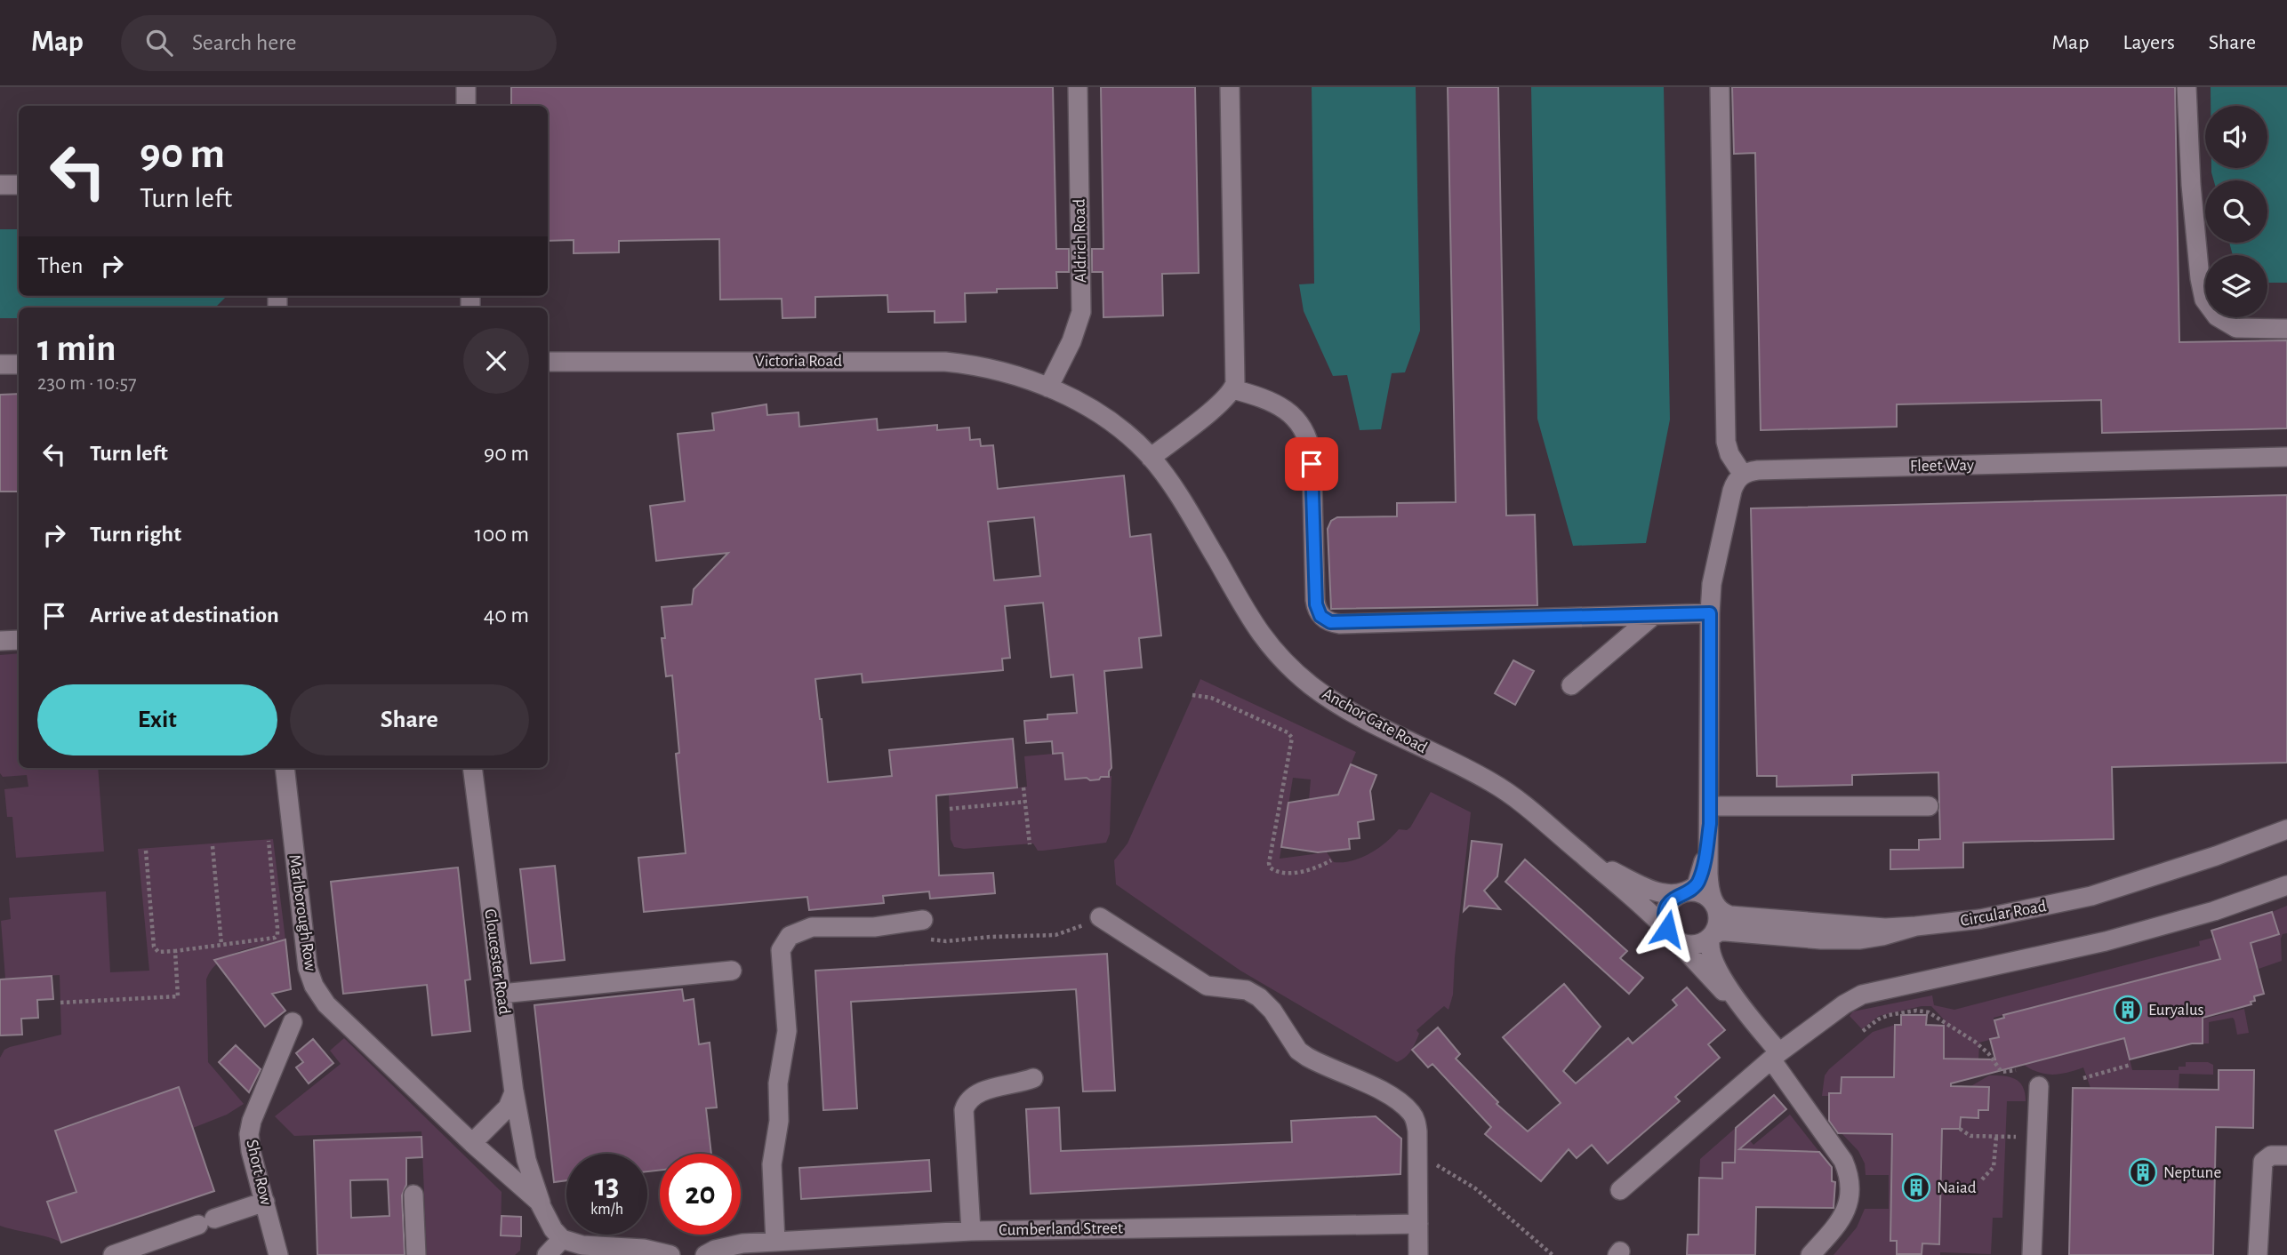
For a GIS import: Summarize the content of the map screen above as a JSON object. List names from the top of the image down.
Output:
{
  "streets": {
    "street": [
      "Aldrich Road",
      "Victoria Road",
      "Fleet Way",
      "Anchor Gate Road",
      "Marlborough Row",
      "Circular Road",
      "Gloucester Road",
      "Short Row",
      "Cumberland Street"
    ]
  },
  "crossings": [
    ["Aldrich Road", "Victoria Road"],
    ["Aldrich Road", "Anchor Gate Road"],
    ["Victoria Road", "Anchor Gate Road"],
    ["Anchor Gate Road", "Circular Road"],
    ["Marlborough Row", "Gloucester Road"]
  ],
  "places": {
    "building": ["Euryalus", "Neptune", "Naiad"]
  },
  "page": {
    "header": "Map",
    "search": "Search here",
    "nav": ["Map", "Layers", "Share"],
    "turn": ["90 m", "Turn left"],
    "then": "Then",
    "heading": ["1 min", "230 m · 10:57"],
    "list": [
      {
        "name": "Turn left",
        "value": "90 m"
      },
      {
        "name": "Turn right",
        "value": "100 m"
      },
      {
        "name": "Arrive at destination",
        "value": "40 m"
      }
    ],
    "buttons": ["Exit", "Share"],
    "speed": "13 km/h",
    "limit": "20"
  }
}
